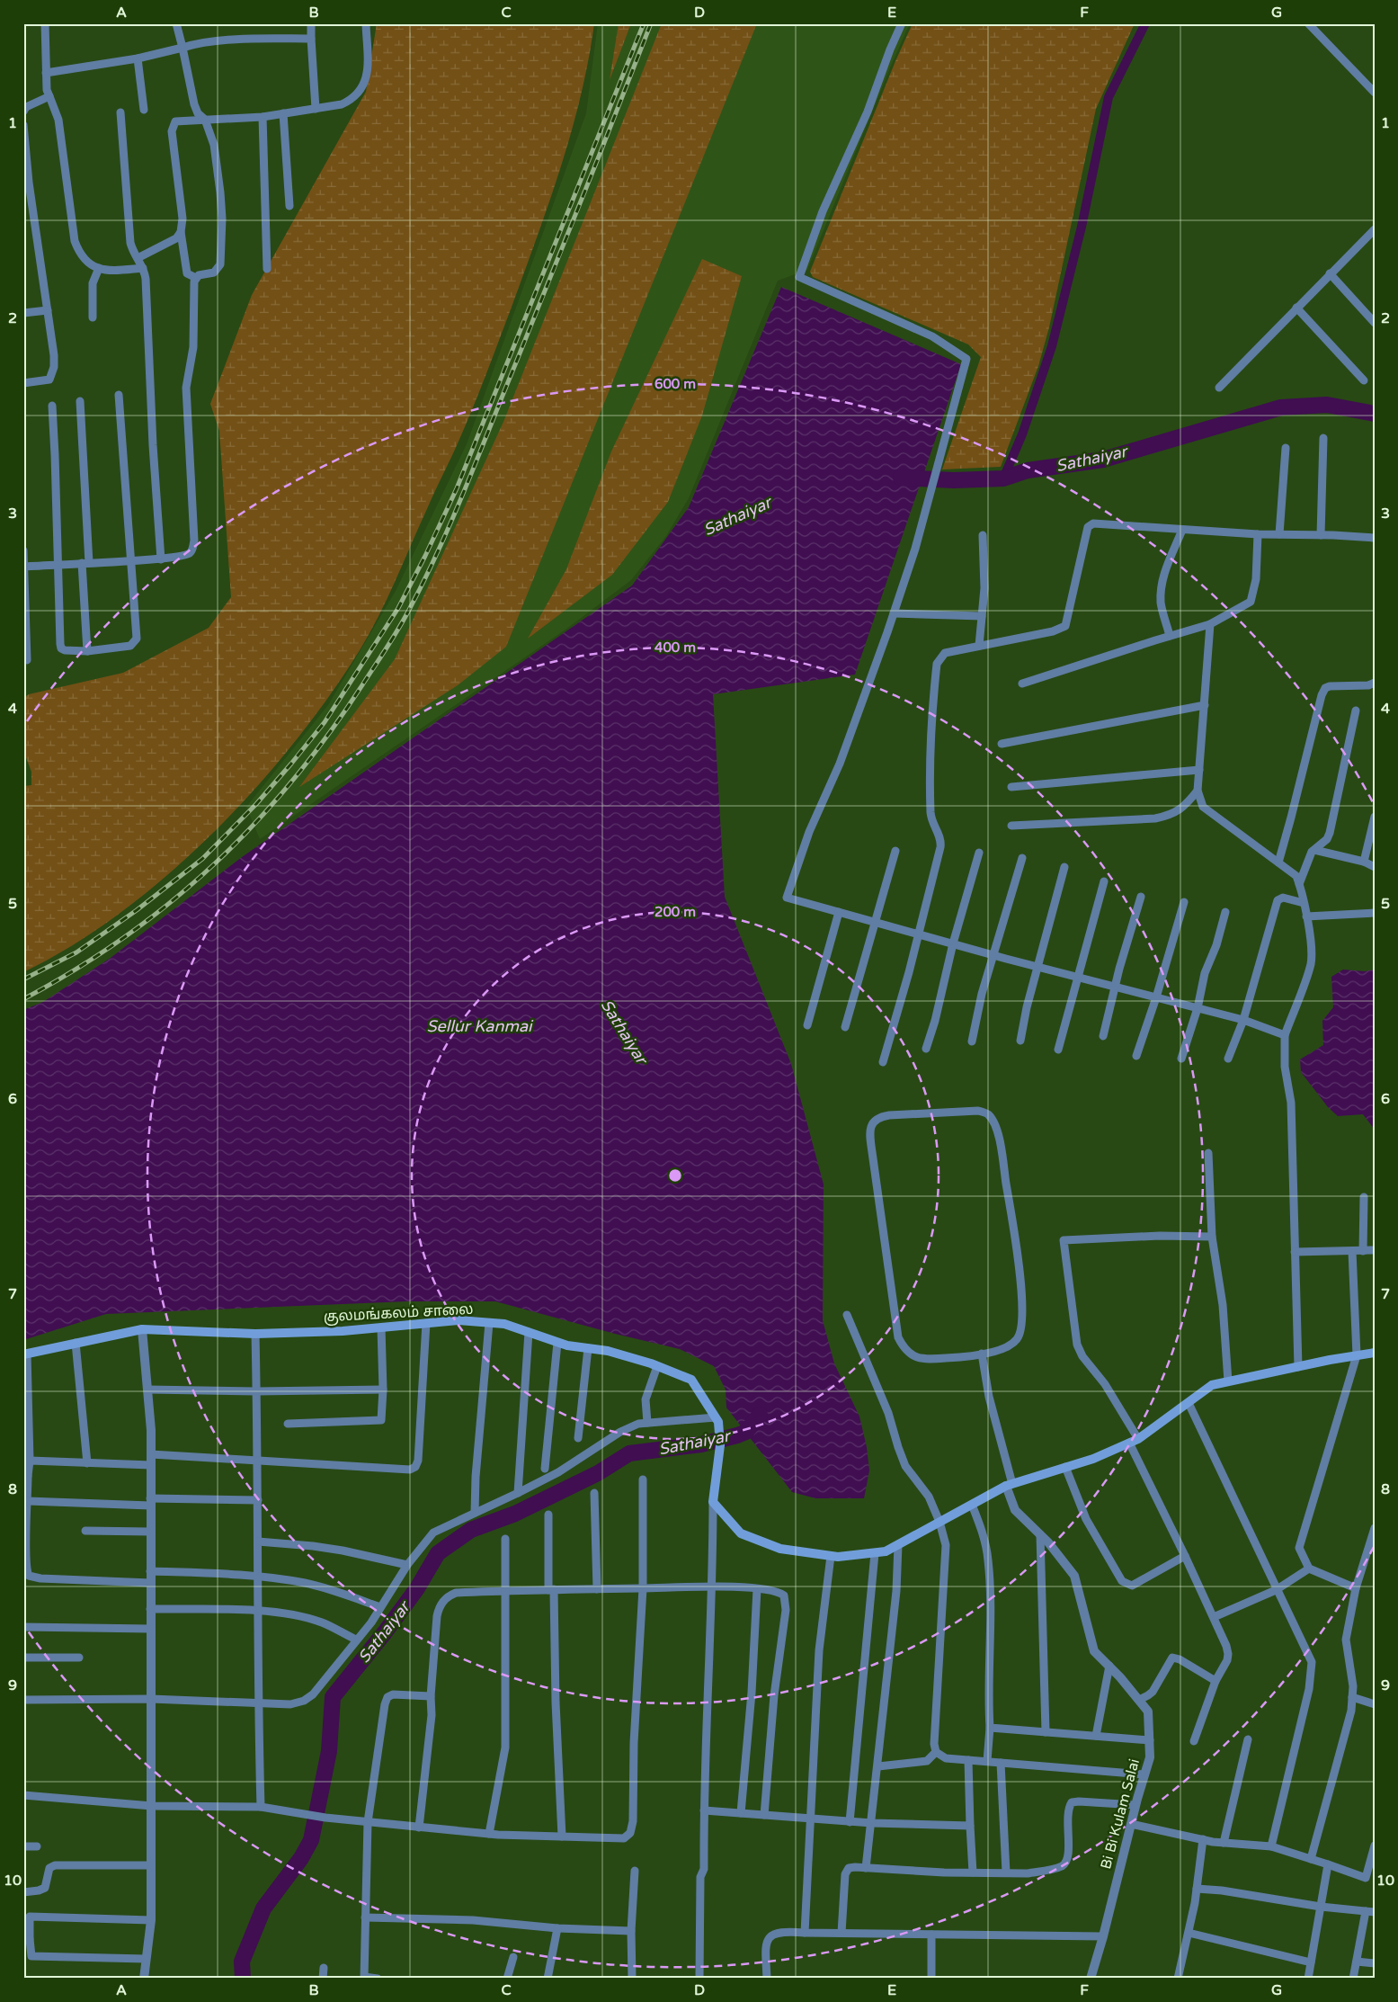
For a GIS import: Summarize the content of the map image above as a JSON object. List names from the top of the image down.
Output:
{
  "streets": {
    "main road": ["குலமங்கலம் சாலை"],
    "street": ["Bi Bi Kulam Salai"]
  },
  "water": ["Sathaiyar", "Sellur Kanmai"],
  "grid": {
    "columns": [
      "A",
      "B",
      "C",
      "D",
      "E",
      "F",
      "G"
    ],
    "rows": [
      "1",
      "2",
      "3",
      "4",
      "5",
      "6",
      "7",
      "8",
      "9",
      "10"
    ]
  },
  "rings": ["600 m", "400 m", "200 m"]
}
